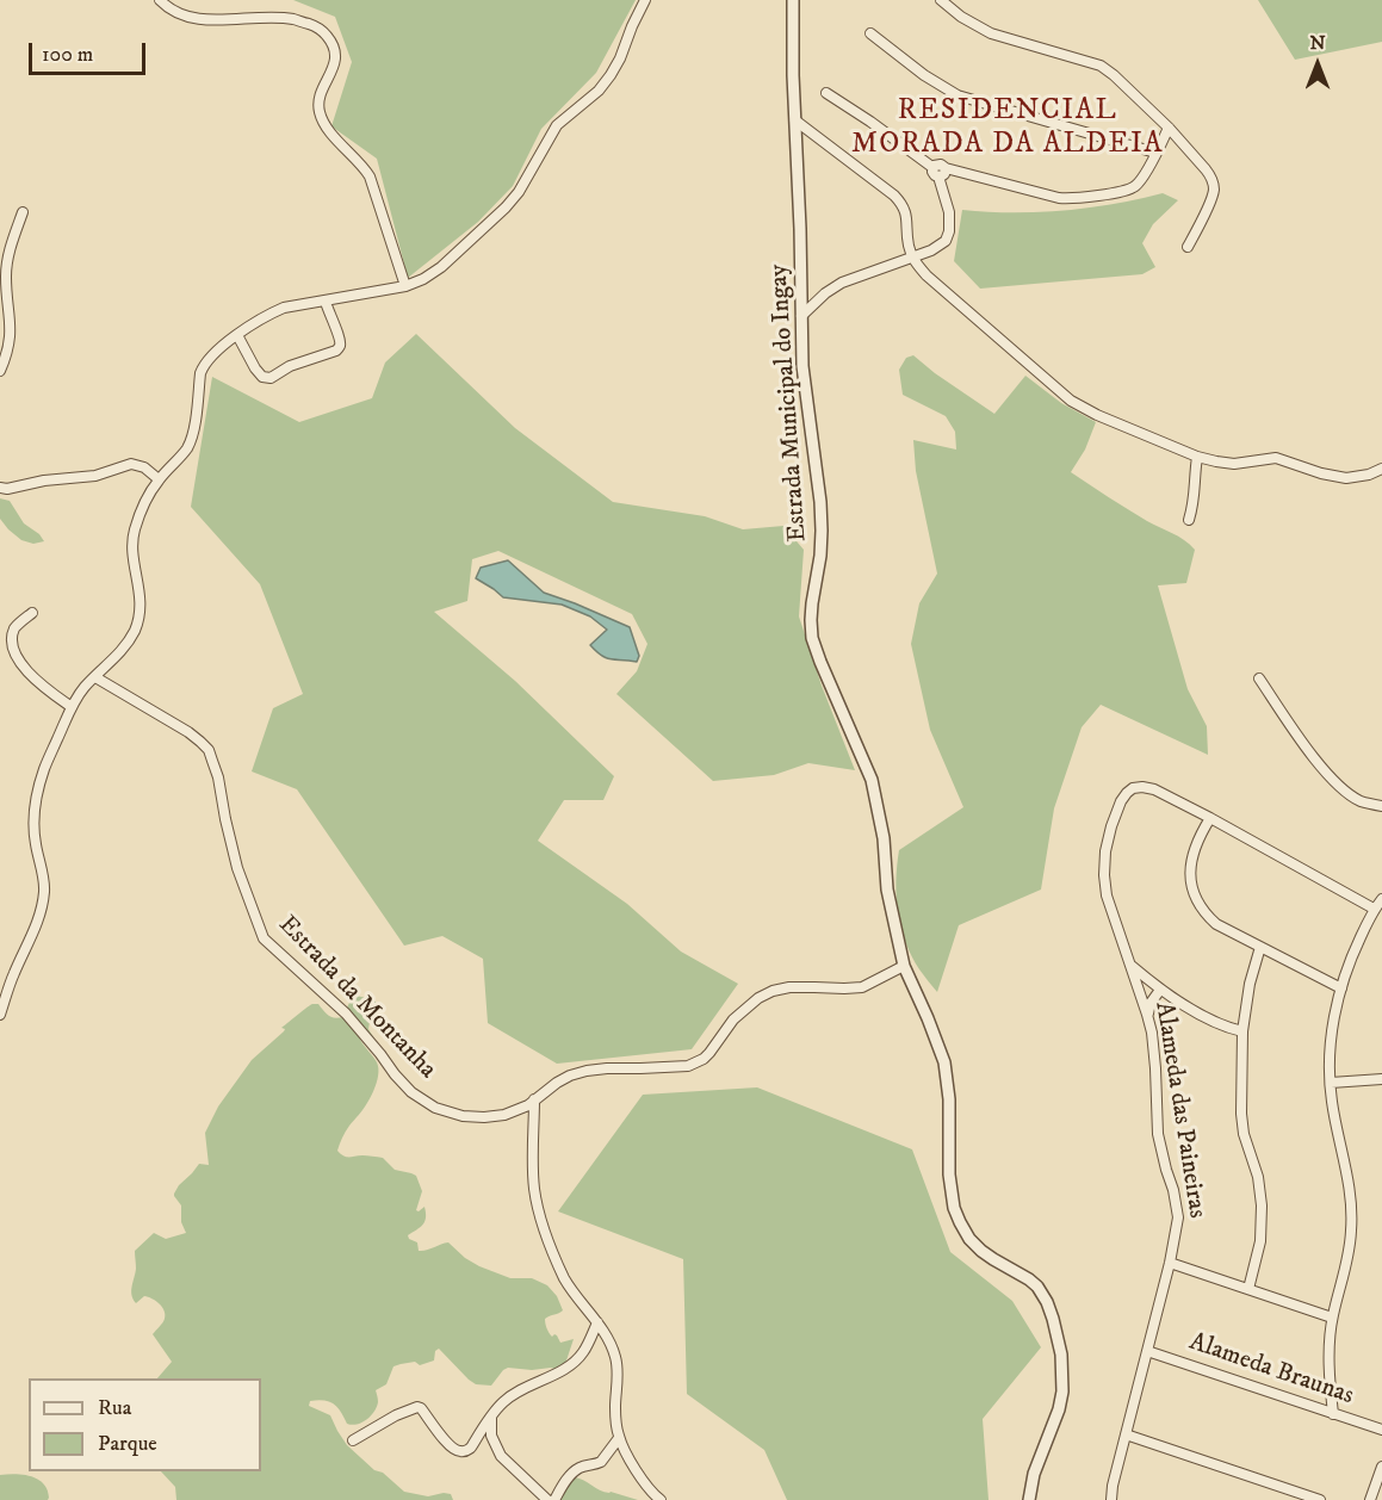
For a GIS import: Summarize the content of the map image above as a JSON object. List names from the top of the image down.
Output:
{
  "streets": {
    "street": [
      "Estrada Municipal do Ingay",
      "Estrada da Montanha",
      "Alameda das Paineiras",
      "Alameda Braunas"
    ]
  },
  "crossings": [
    ["Estrada Municipal do Ingay", "Estrada da Montanha"],
    ["Alameda das Paineiras", "Alameda Braunas"]
  ],
  "districts": ["RESIDENCIAL MORADA DA ALDEIA"],
  "legend": ["Rua", "Parque"],
  "scale_bar": "100 m",
  "north": "top"
}
